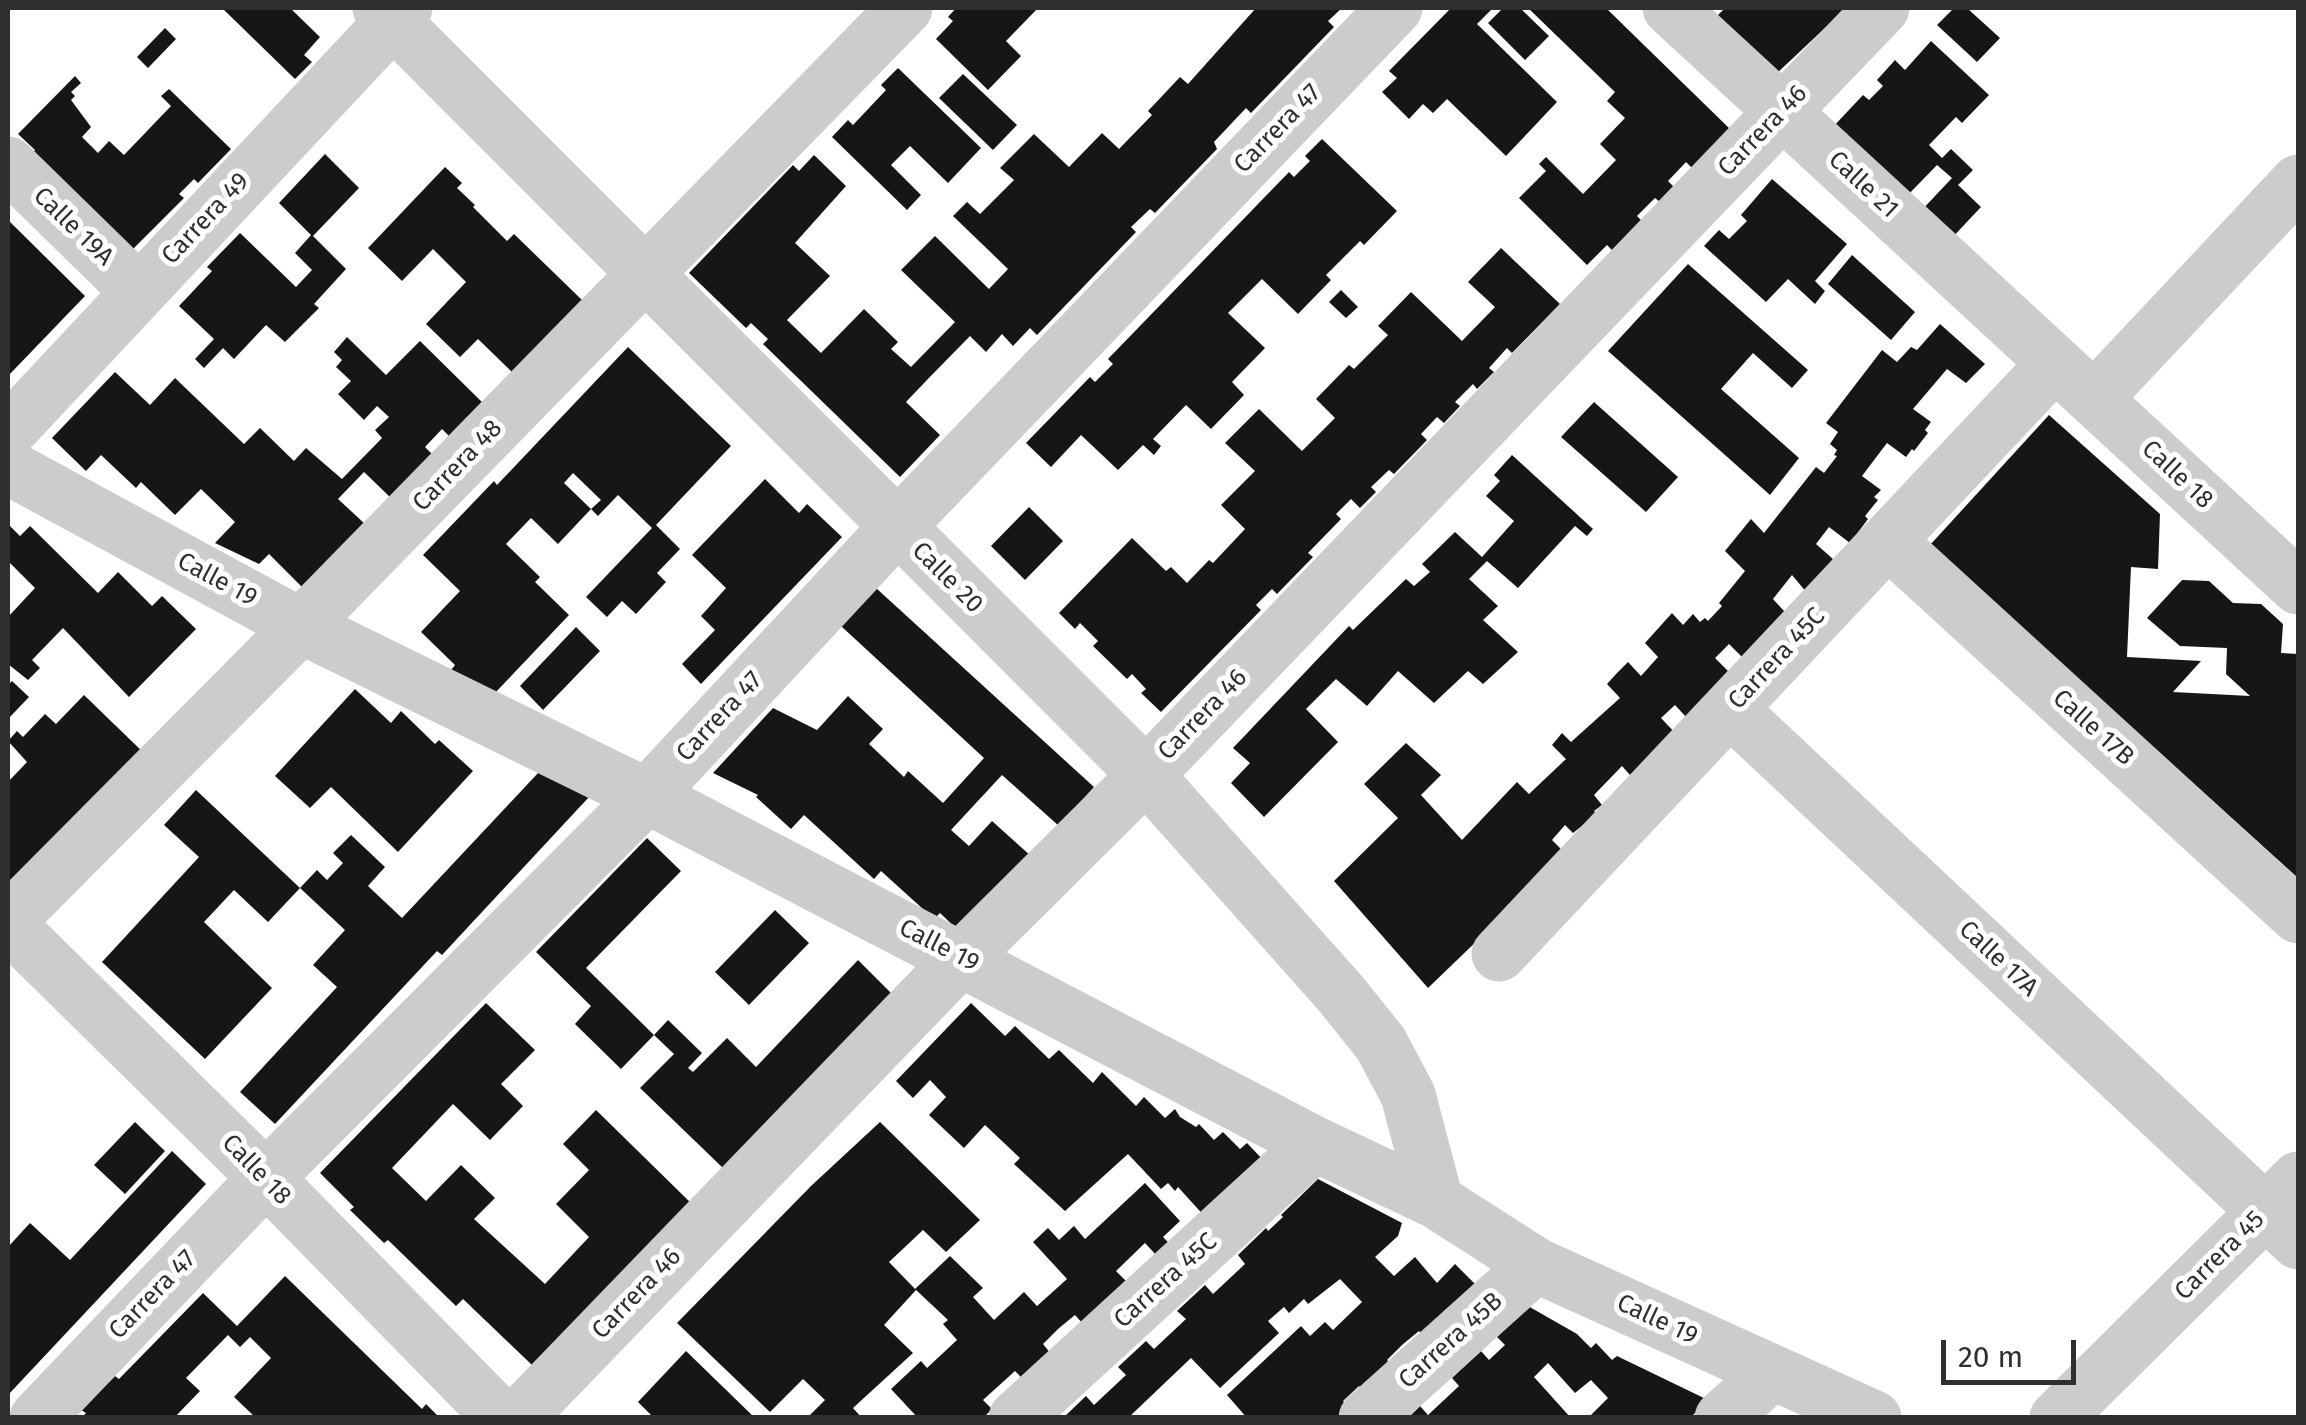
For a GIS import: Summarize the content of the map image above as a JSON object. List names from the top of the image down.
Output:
{
  "streets": {
    "street": [
      "Carrera 47",
      "Carrera 46",
      "Calle 21",
      "Carrera 49",
      "Calle 19A",
      "Carrera 48",
      "Calle 18",
      "Calle 20",
      "Calle 19",
      "Carrera 45C",
      "Calle 17B",
      "Calle 17A",
      "Carrera 45",
      "Carrera 45B"
    ]
  },
  "crossings": [
    ["Carrera 47", "Calle 18"],
    ["Carrera 47", "Calle 20"],
    ["Carrera 47", "Calle 19"],
    ["Carrera 46", "Calle 21"],
    ["Carrera 46", "Calle 20"],
    ["Carrera 46", "Calle 19"],
    ["Calle 21", "Calle 18"],
    ["Calle 21", "Carrera 45C"],
    ["Carrera 49", "Calle 19A"],
    ["Carrera 49", "Calle 20"],
    ["Carrera 48", "Calle 18"],
    ["Carrera 48", "Calle 20"],
    ["Carrera 48", "Calle 19"],
    ["Calle 18", "Carrera 45C"],
    ["Calle 20", "Calle 19"],
    ["Calle 19", "Carrera 45C"],
    ["Calle 19", "Carrera 45B"],
    ["Carrera 45C", "Calle 17B"],
    ["Carrera 45C", "Calle 17A"],
    ["Calle 17A", "Carrera 45"]
  ],
  "scale_bar": "20 m"
}
